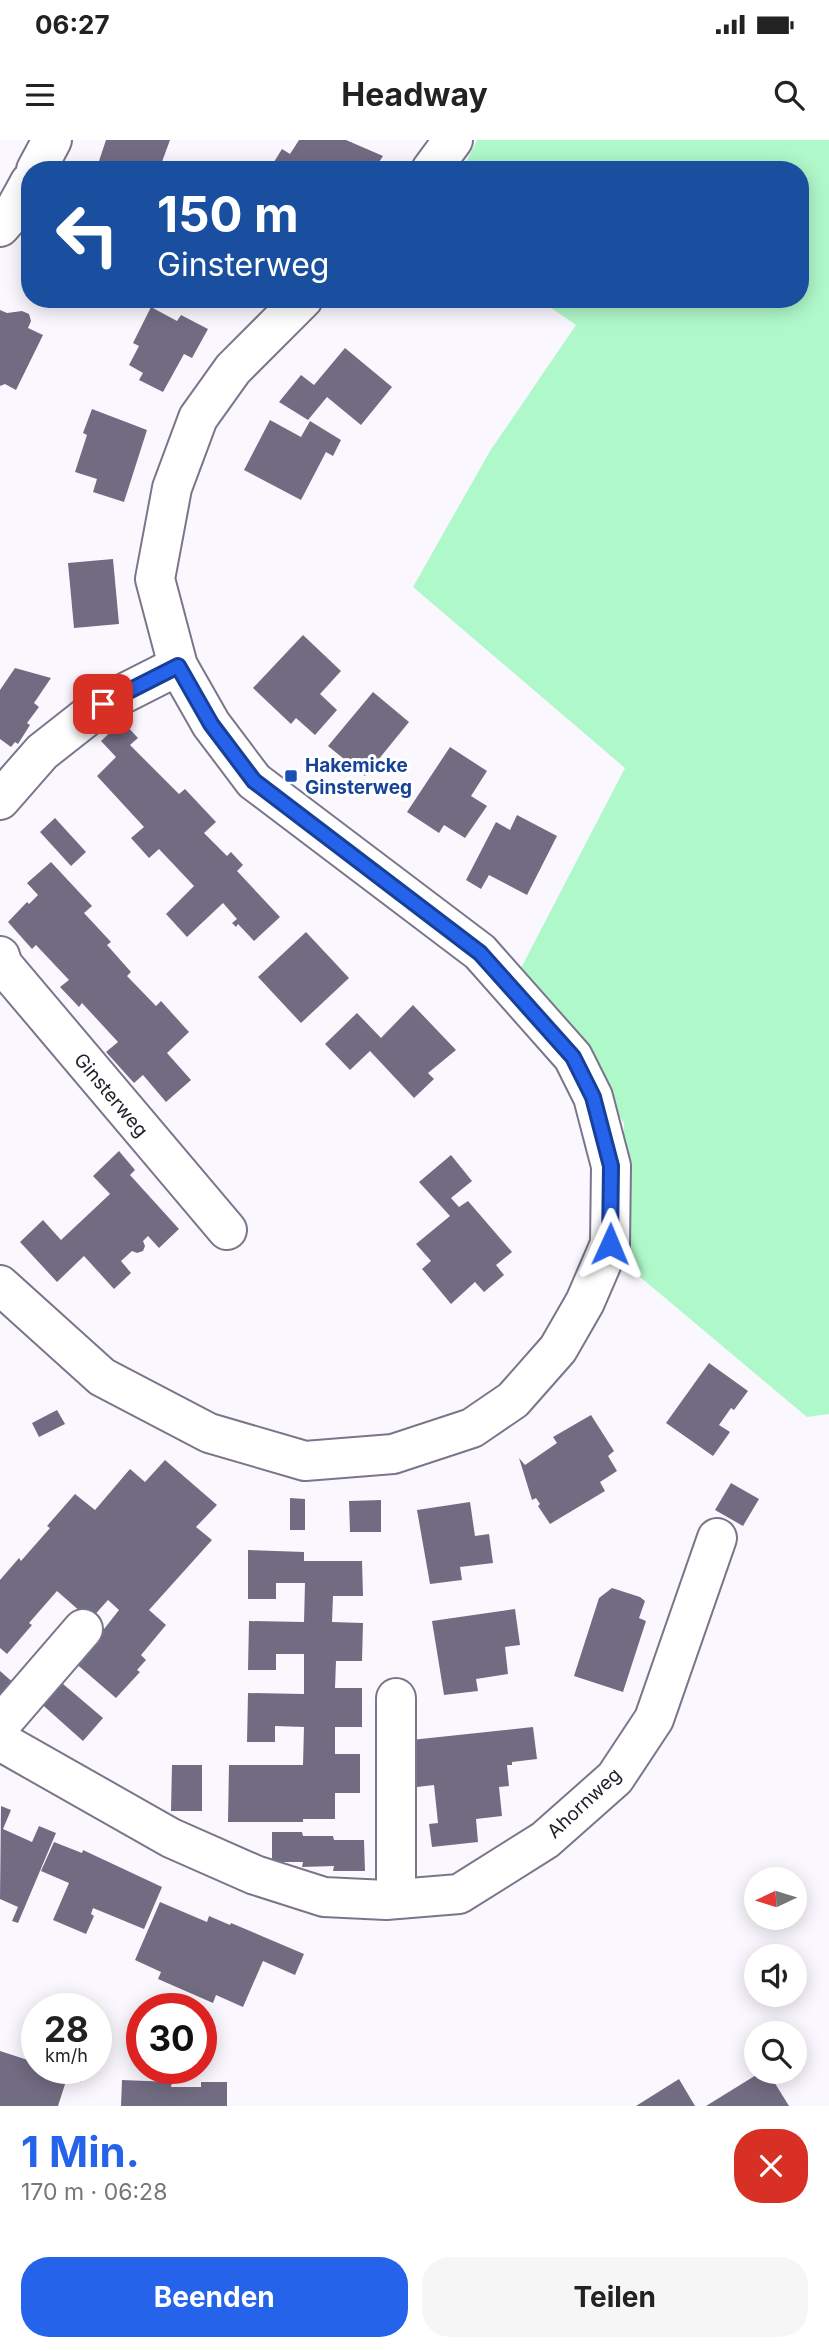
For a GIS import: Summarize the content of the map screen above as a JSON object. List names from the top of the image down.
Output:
{
  "streets": {
    "street": ["Ginsterweg", "Ahornweg"]
  },
  "places": {
    "transit": ["Hakemicke Ginsterweg"]
  },
  "north": "left",
  "page": {
    "status": "06:27",
    "header": "Headway",
    "turn": ["150 m", "Ginsterweg"],
    "speed": "28 km/h",
    "limit": "30",
    "heading": ["1 Min.", "170 m · 06:28"],
    "buttons": ["Beenden", "Teilen"]
  }
}
